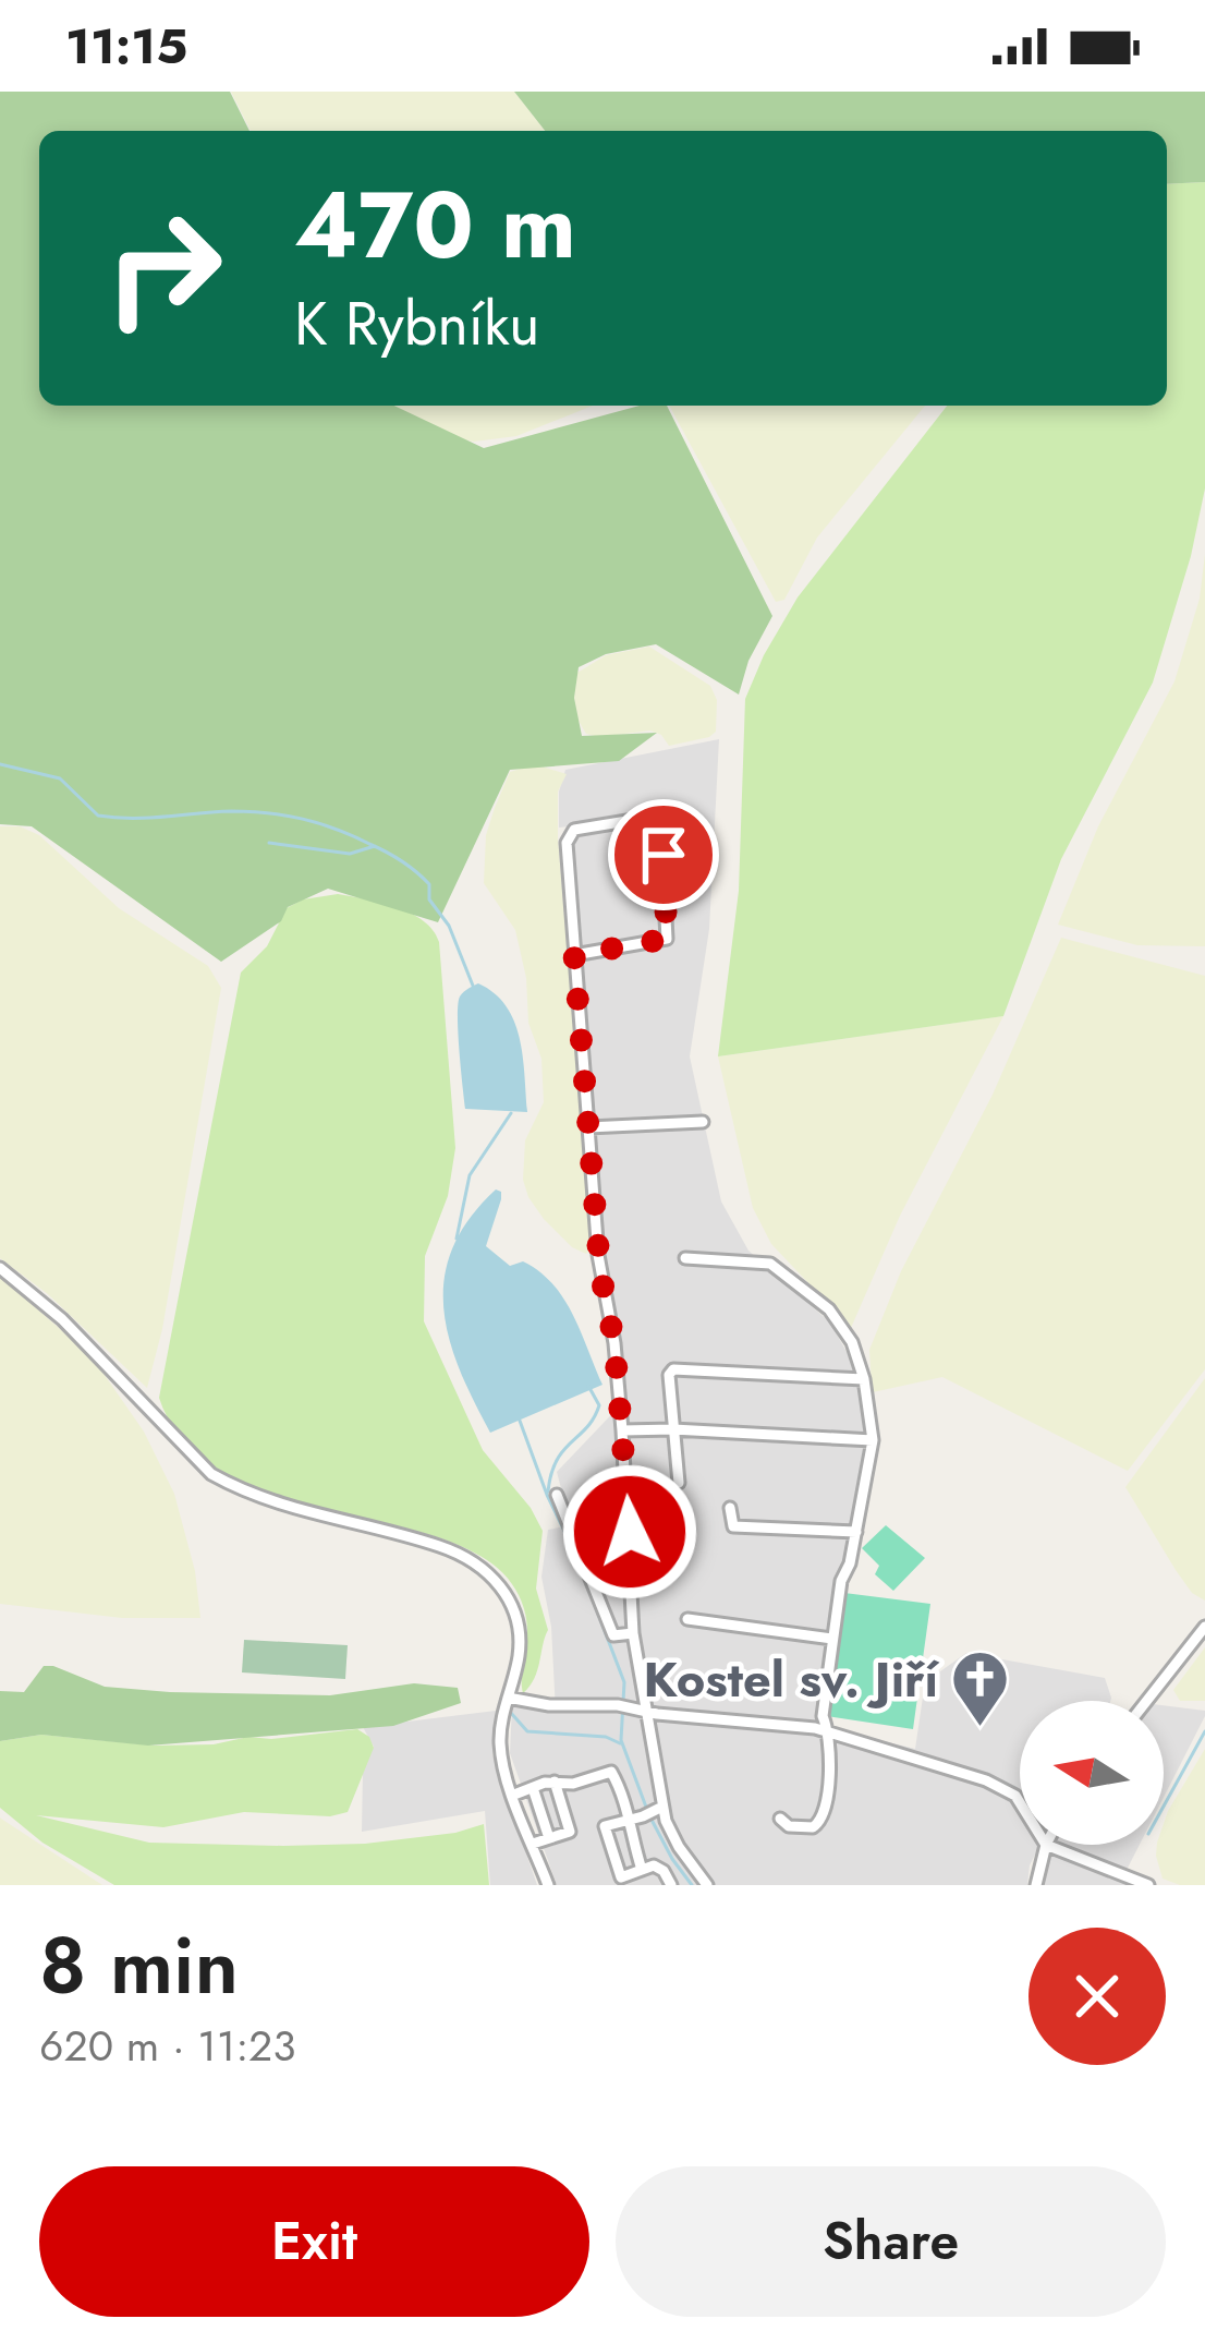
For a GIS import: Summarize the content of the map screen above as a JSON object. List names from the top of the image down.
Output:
{
  "places": {
    "church": ["Kostel sv. Jiří"]
  },
  "north": "left",
  "page": {
    "status": "11:15",
    "turn": ["470 m", "K Rybníku"],
    "heading": ["8 min", "620 m · 11:23"],
    "buttons": ["Exit", "Share"]
  }
}
